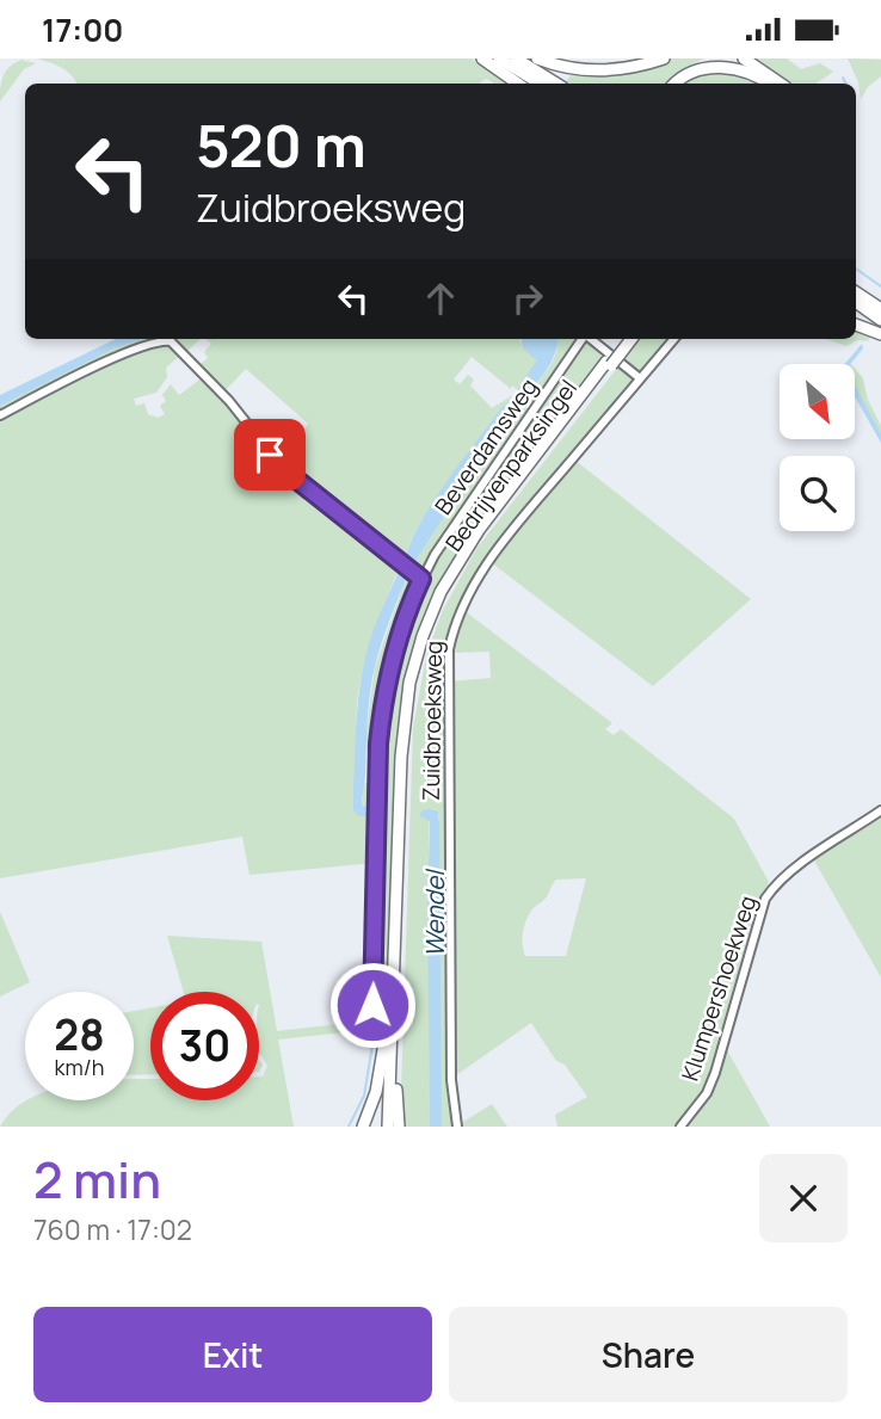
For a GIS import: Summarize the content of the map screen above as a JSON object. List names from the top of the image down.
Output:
{
  "streets": {
    "highway": ["Bedrijvenparksingel"],
    "street": ["Beverdamsweg", "Zuidbroeksweg", "Klumpershoekweg"]
  },
  "crossings": [
    ["Beverdamsweg", "Zuidbroeksweg"]
  ],
  "water": ["Wendel"],
  "north": "bottom right",
  "page": {
    "status": "17:00",
    "turn": ["520 m", "Zuidbroeksweg"],
    "speed": "28 km/h",
    "limit": "30",
    "heading": ["2 min", "760 m · 17:02"],
    "buttons": ["Exit", "Share"]
  }
}
